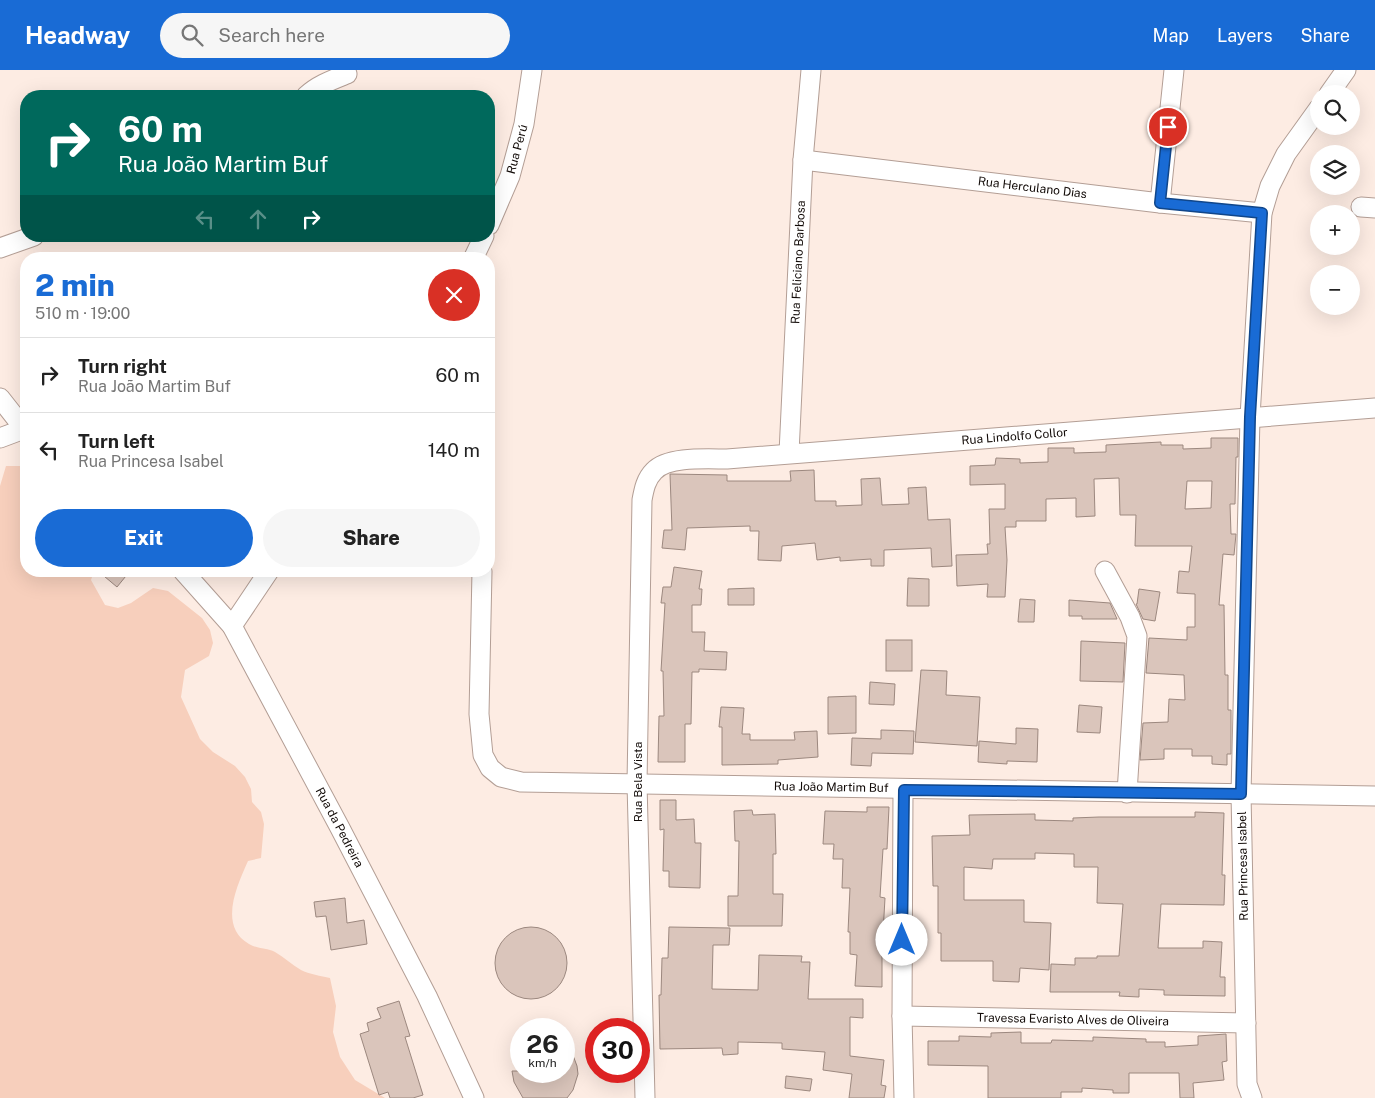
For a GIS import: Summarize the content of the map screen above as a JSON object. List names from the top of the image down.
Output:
{
  "streets": {
    "street": [
      "Rua Perú",
      "Rua Herculano Dias",
      "Rua Feliciano Barbosa",
      "Rua Lindolfo Collor",
      "Rua Bela Vista",
      "Rua João Martim Buf",
      "Rua da Pedreira",
      "Rua Princesa Isabel",
      "Travessa Evaristo Alves de Oliveira"
    ]
  },
  "crossings": [
    ["Rua Herculano Dias", "Rua Feliciano Barbosa"],
    ["Rua Herculano Dias", "Rua Princesa Isabel"],
    ["Rua Feliciano Barbosa", "Rua Lindolfo Collor"],
    ["Rua Lindolfo Collor", "Rua Bela Vista"],
    ["Rua Lindolfo Collor", "Rua Princesa Isabel"],
    ["Rua Bela Vista", "Rua João Martim Buf"],
    ["Rua João Martim Buf", "Rua Princesa Isabel"],
    ["Rua Princesa Isabel", "Travessa Evaristo Alves de Oliveira"]
  ],
  "page": {
    "header": "Headway",
    "search": "Search here",
    "nav": ["Map", "Layers", "Share"],
    "map_buttons": ["+", "−"],
    "turn": ["60 m", "Rua João Martim Buf"],
    "heading": ["2 min", "510 m · 19:00"],
    "list": [
      {
        "name": "Turn right",
        "note": "Rua João Martim Buf",
        "value": "60 m"
      },
      {
        "name": "Turn left",
        "note": "Rua Princesa Isabel",
        "value": "140 m"
      }
    ],
    "buttons": ["Exit", "Share"],
    "speed": "26 km/h",
    "limit": "30"
  }
}
